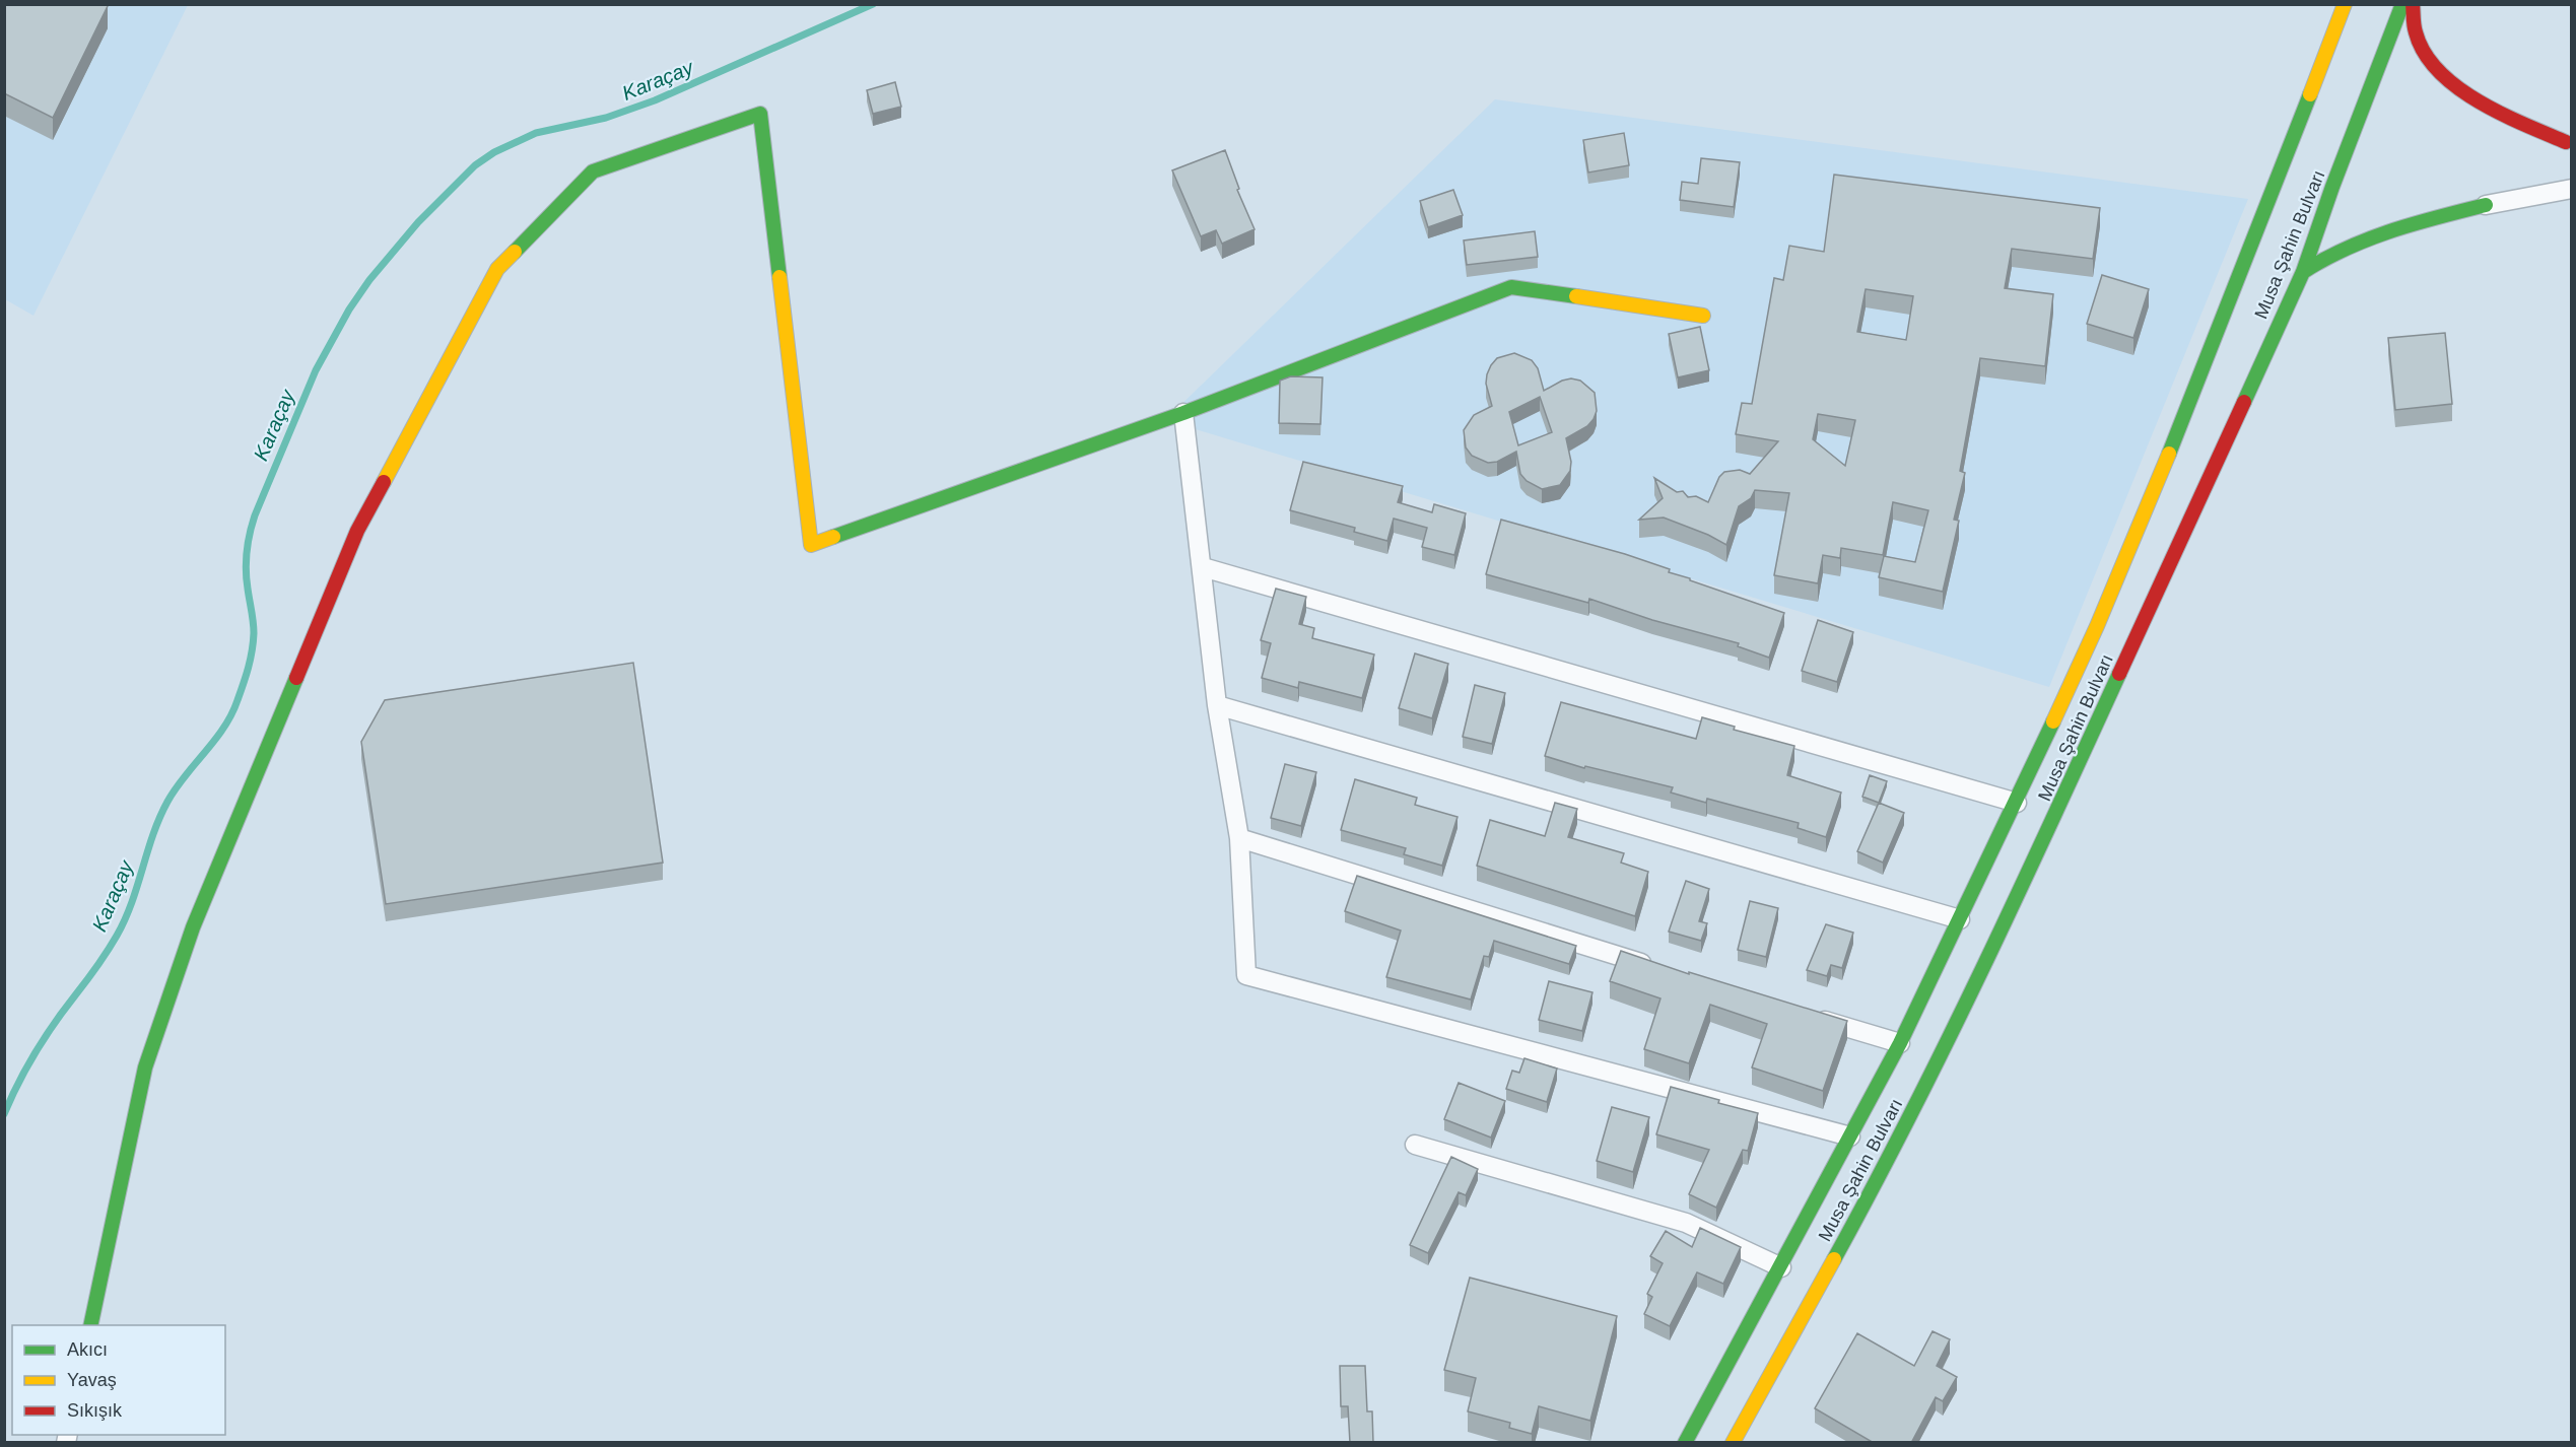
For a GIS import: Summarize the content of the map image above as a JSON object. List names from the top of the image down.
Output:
{
  "streets": {
    "main road": ["Musa Şahin Bulvarı"]
  },
  "water": ["Karaçay"],
  "legend": ["Akıcı", "Yavaş", "Sıkışık"]
}
